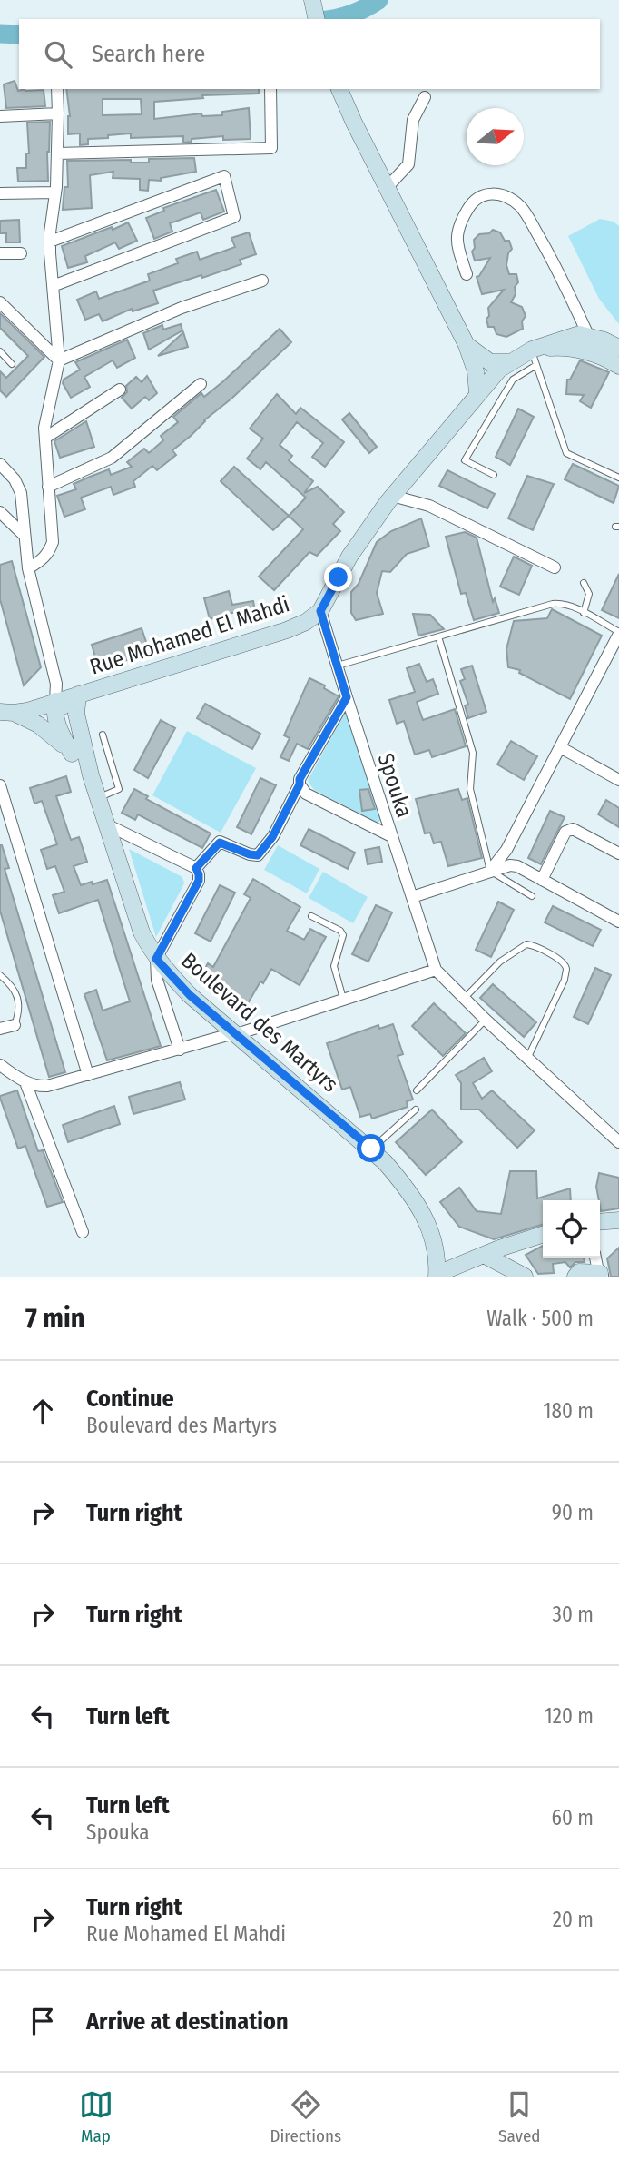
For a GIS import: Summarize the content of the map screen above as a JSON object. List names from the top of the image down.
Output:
{
  "streets": {
    "street": ["Rue Mohamed El Mahdi", "Spouka", "Boulevard des Martyrs"]
  },
  "crossings": [
    ["Rue Mohamed El Mahdi", "Spouka"]
  ],
  "north": "right",
  "page": {
    "search": "Search here",
    "heading": ["7 min", "Walk · 500 m"],
    "list": [
      ["Continue", "Boulevard des Martyrs", "180 m"],
      ["Turn right", "90 m"],
      ["Turn right", "30 m"],
      ["Turn left", "120 m"],
      ["Turn left", "Spouka", "60 m"],
      ["Turn right", "Rue Mohamed El Mahdi", "20 m"],
      "Arrive at destination"
    ],
    "nav": ["Map", "Directions", "Saved"]
  }
}
